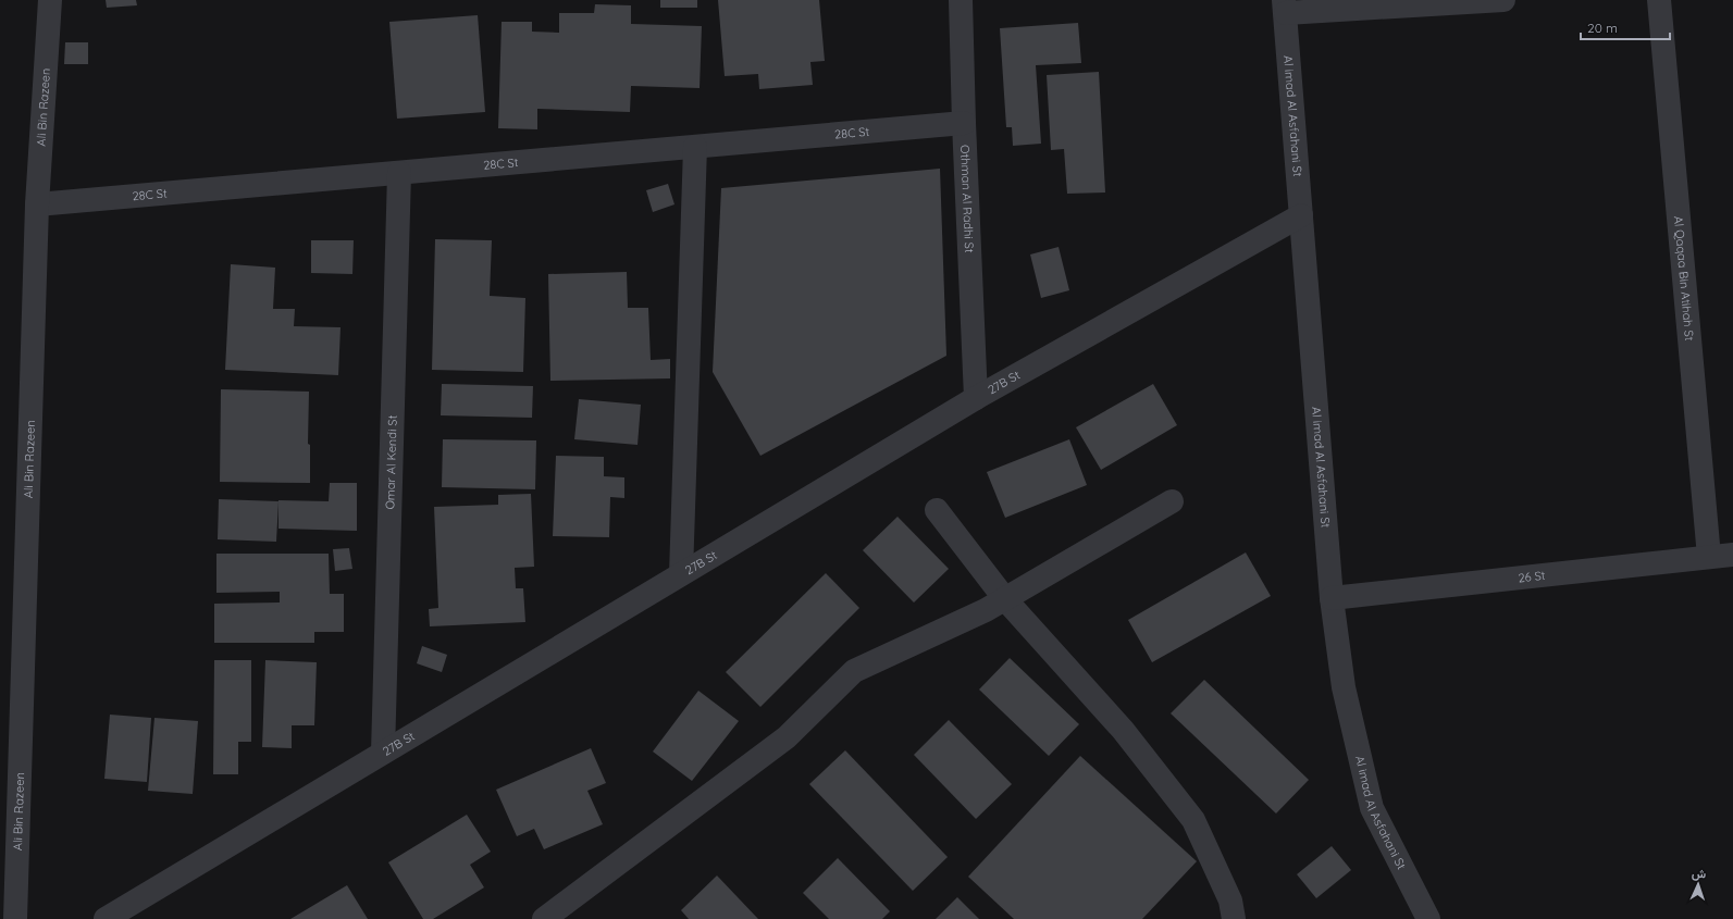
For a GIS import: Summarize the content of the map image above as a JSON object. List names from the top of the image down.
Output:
{
  "streets": {
    "street": [
      "Ali Bin Razeen",
      "Al imad Al Asfahani St",
      "28C St",
      "Othman Al Radhi St",
      "Al Qaqaa Bin Atihah St",
      "27B St",
      "Omar Al Kendi St",
      "26 St"
    ]
  },
  "crossings": [
    ["Ali Bin Razeen", "28C St"],
    ["Al imad Al Asfahani St", "27B St"],
    ["Al imad Al Asfahani St", "26 St"],
    ["28C St", "Othman Al Radhi St"],
    ["28C St", "Omar Al Kendi St"],
    ["Othman Al Radhi St", "27B St"],
    ["Al Qaqaa Bin Atihah St", "26 St"],
    ["27B St", "Omar Al Kendi St"]
  ],
  "scale_bar": "20 m",
  "north": "top"
}
